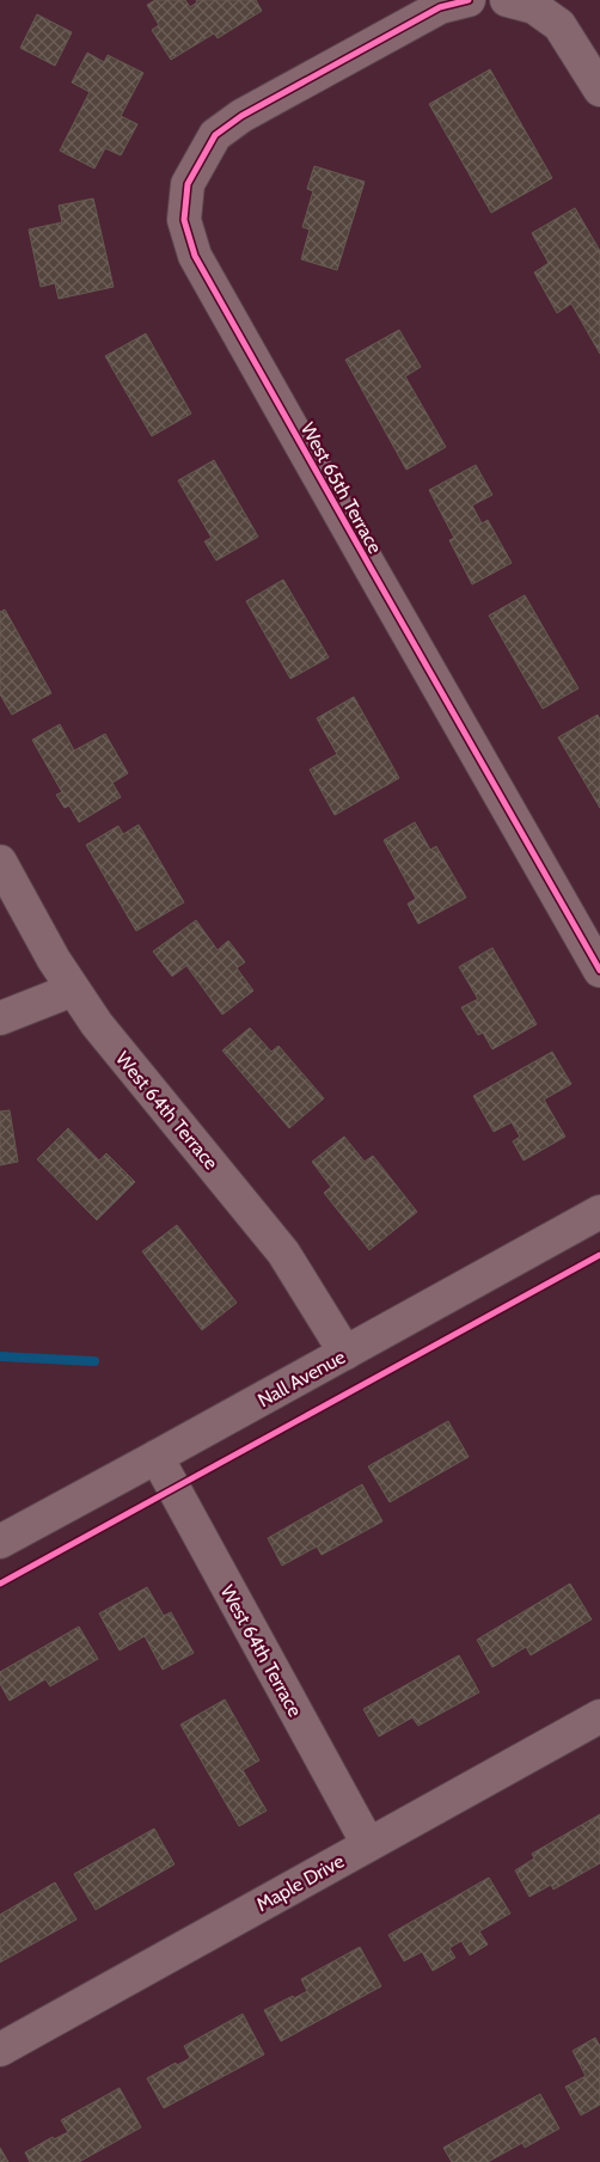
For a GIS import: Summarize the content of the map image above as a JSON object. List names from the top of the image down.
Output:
{
  "streets": {
    "street": [
      "West 65th Terrace",
      "West 64th Terrace",
      "Nall Avenue",
      "Maple Drive"
    ]
  },
  "crossings": [
    ["West 64th Terrace", "Nall Avenue"],
    ["West 64th Terrace", "Maple Drive"]
  ]
}
